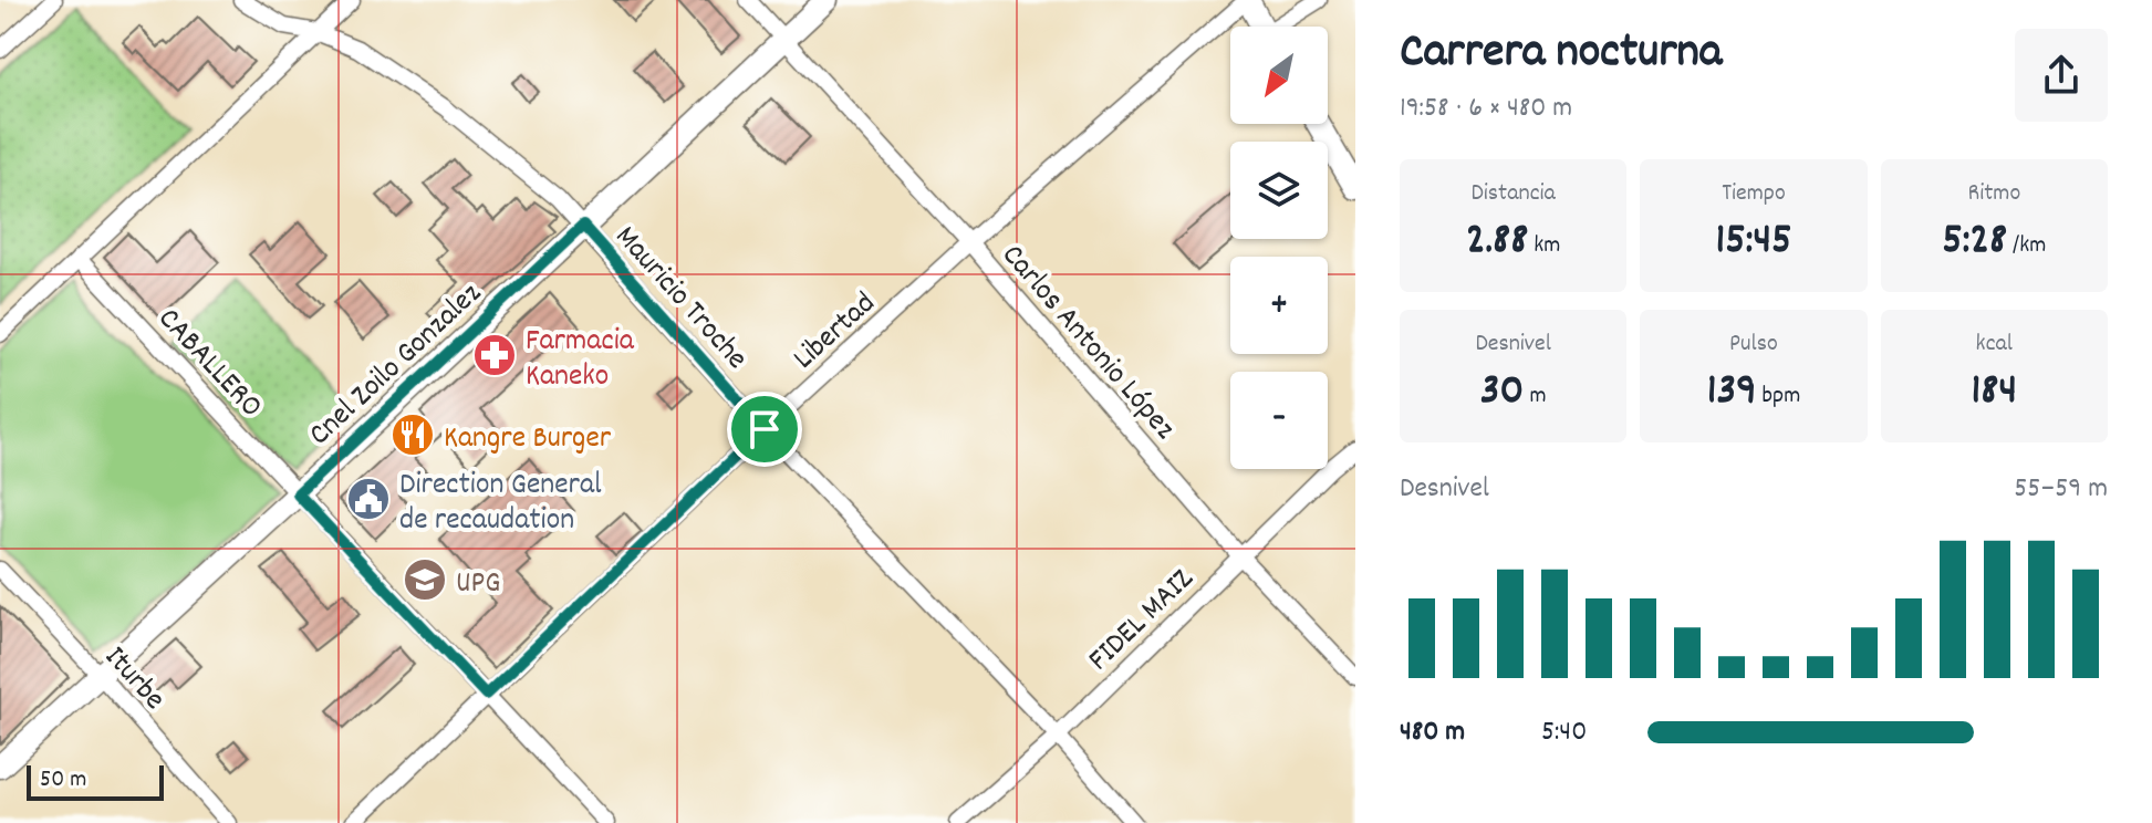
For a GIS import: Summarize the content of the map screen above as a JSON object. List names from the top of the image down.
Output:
{
  "streets": {
    "main road": ["Cnel Zoilo Gonzalez"],
    "street": [
      "Mauricio Troche",
      "Libertad",
      "Carlos Antonio López",
      "CABALLERO",
      "FIDEL MAIZ",
      "Iturbe"
    ]
  },
  "crossings": [
    ["Mauricio Troche", "Libertad"],
    ["Mauricio Troche", "Cnel Zoilo Gonzalez"],
    ["Mauricio Troche", "FIDEL MAIZ"],
    ["Libertad", "Carlos Antonio López"],
    ["Libertad", "CABALLERO"],
    ["Carlos Antonio López", "Cnel Zoilo Gonzalez"],
    ["Carlos Antonio López", "FIDEL MAIZ"],
    ["CABALLERO", "Cnel Zoilo Gonzalez"],
    ["Cnel Zoilo Gonzalez", "Iturbe"]
  ],
  "places": {
    "pharmacy": ["Farmacia Kaneko"],
    "restaurant": ["Kangre Burger"],
    "public building": ["Direction General de recaudation"],
    "school or university": ["UPG"]
  },
  "scale_bar": "50 m",
  "north": "bottom left",
  "page": {
    "heading": ["Carrera nocturna", "19:58 · 6 × 480 m"],
    "map_buttons": ["+", "−"],
    "stats": [
      ["Distancia", "2.88 km"],
      ["Tiempo", "15:45"],
      ["Ritmo", "5:28 /km"],
      ["Desnivel", "30 m"],
      ["Pulso", "139 bpm"],
      ["kcal", "184"]
    ],
    "chart": ["Desnivel", "55–59 m"],
    "list": [
      {
        "name": "480 m",
        "note": "5:40"
      }
    ],
    "scale": "50 m"
  }
}
